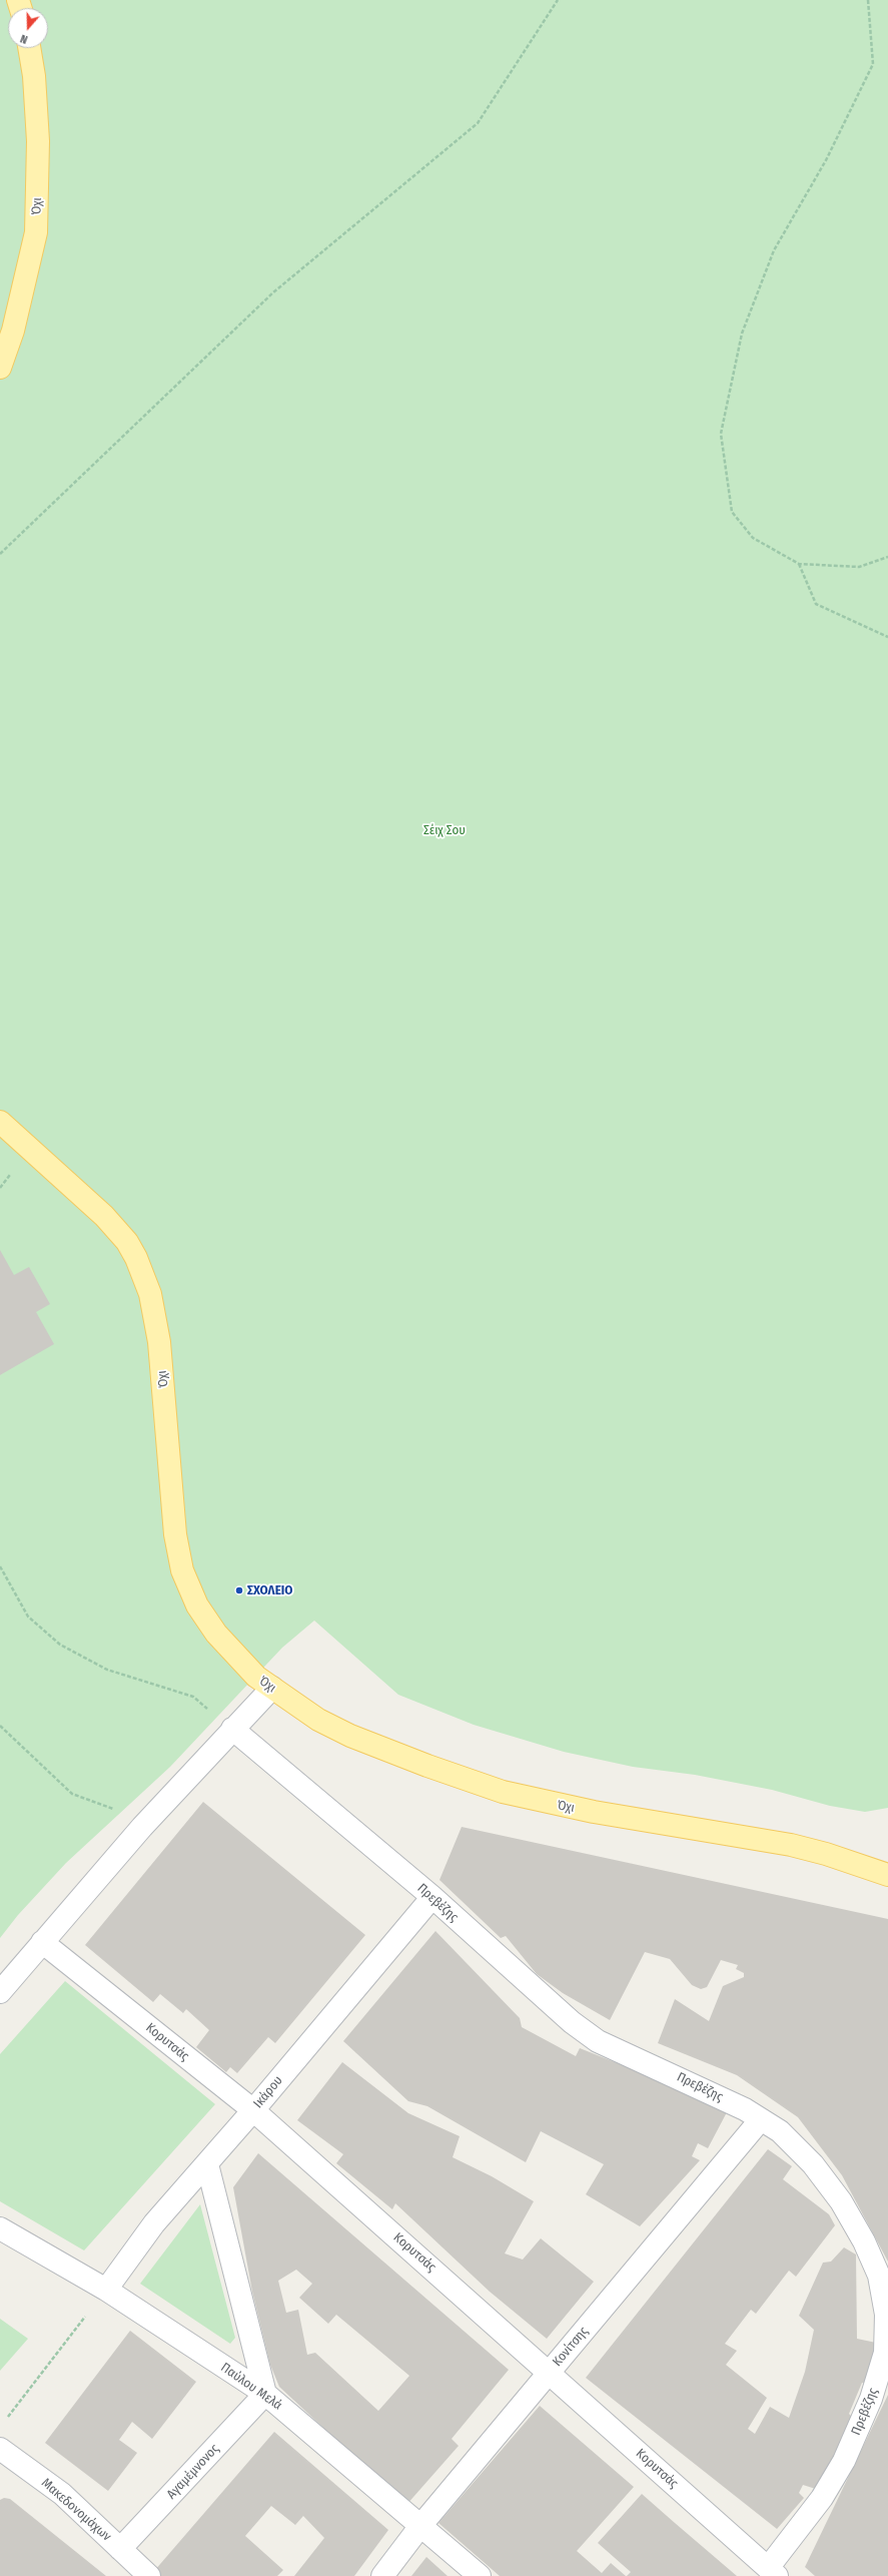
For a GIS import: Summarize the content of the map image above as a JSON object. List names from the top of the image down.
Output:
{
  "streets": {
    "main road": ["Όχι"],
    "street": [
      "Πρεβέζης",
      "Κορυτσάς",
      "Ικάρου",
      "Κονίτσης",
      "Παύλου Μελά",
      "Αγαμέμνονος",
      "Μακεδονομάχων"
    ]
  },
  "crossings": [
    ["Πρεβέζης", "Κορυτσάς"],
    ["Πρεβέζης", "Ικάρου"],
    ["Πρεβέζης", "Κονίτσης"],
    ["Κορυτσάς", "Ικάρου"],
    ["Κορυτσάς", "Κονίτσης"],
    ["Ικάρου", "Παύλου Μελά"],
    ["Κονίτσης", "Παύλου Μελά"],
    ["Παύλου Μελά", "Αγαμέμνονος"],
    ["Αγαμέμνονος", "Μακεδονομάχων"]
  ],
  "parks": ["Σέιχ Σου"],
  "places": ["ΣΧΟΛΕΙΟ"],
  "north": "bottom"
}
